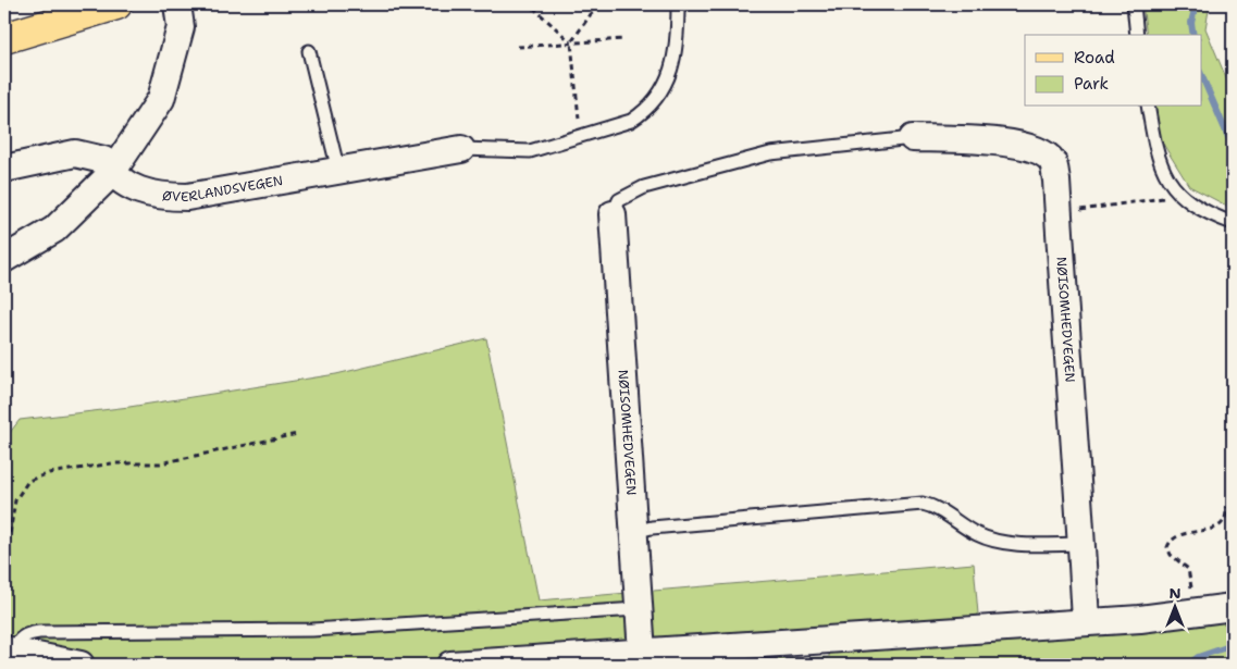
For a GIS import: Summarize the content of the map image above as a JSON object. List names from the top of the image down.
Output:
{
  "streets": {
    "street": ["ØVERLANDSVEGEN", "NØISOMHEDVEGEN"]
  },
  "legend": ["Road", "Park"],
  "north": "top"
}
